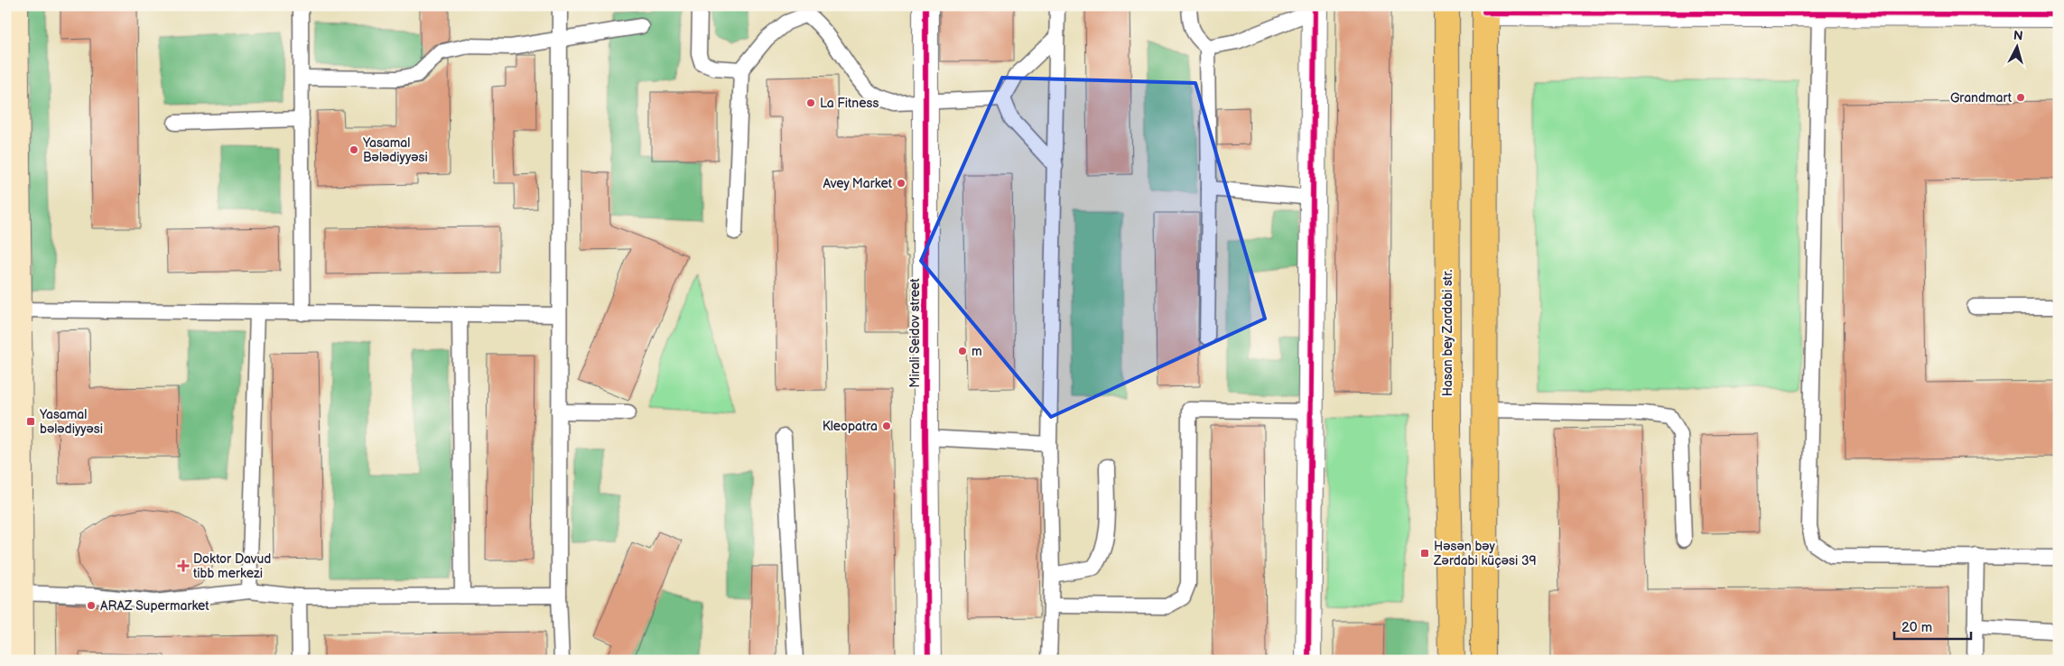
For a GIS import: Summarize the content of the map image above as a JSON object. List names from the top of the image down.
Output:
{
  "streets": {
    "main road": ["Hasan bey Zardabi str."],
    "street": ["Mirali Seidov street"]
  },
  "places": {
    "other": [
      "Grandmart",
      "La Fitness",
      "Yasamal Bələdiyyəsi",
      "Avey Market",
      "m",
      "Kleopatra",
      "ARAZ Supermarket"
    ],
    "transit": ["Yasamal bələdiyyəsi", "Həsən bəy Zərdabi küçəsi 39"],
    "health": ["Doktor Davud tibb merkezi"]
  },
  "scale_bar": "20 m",
  "north": "top"
}
